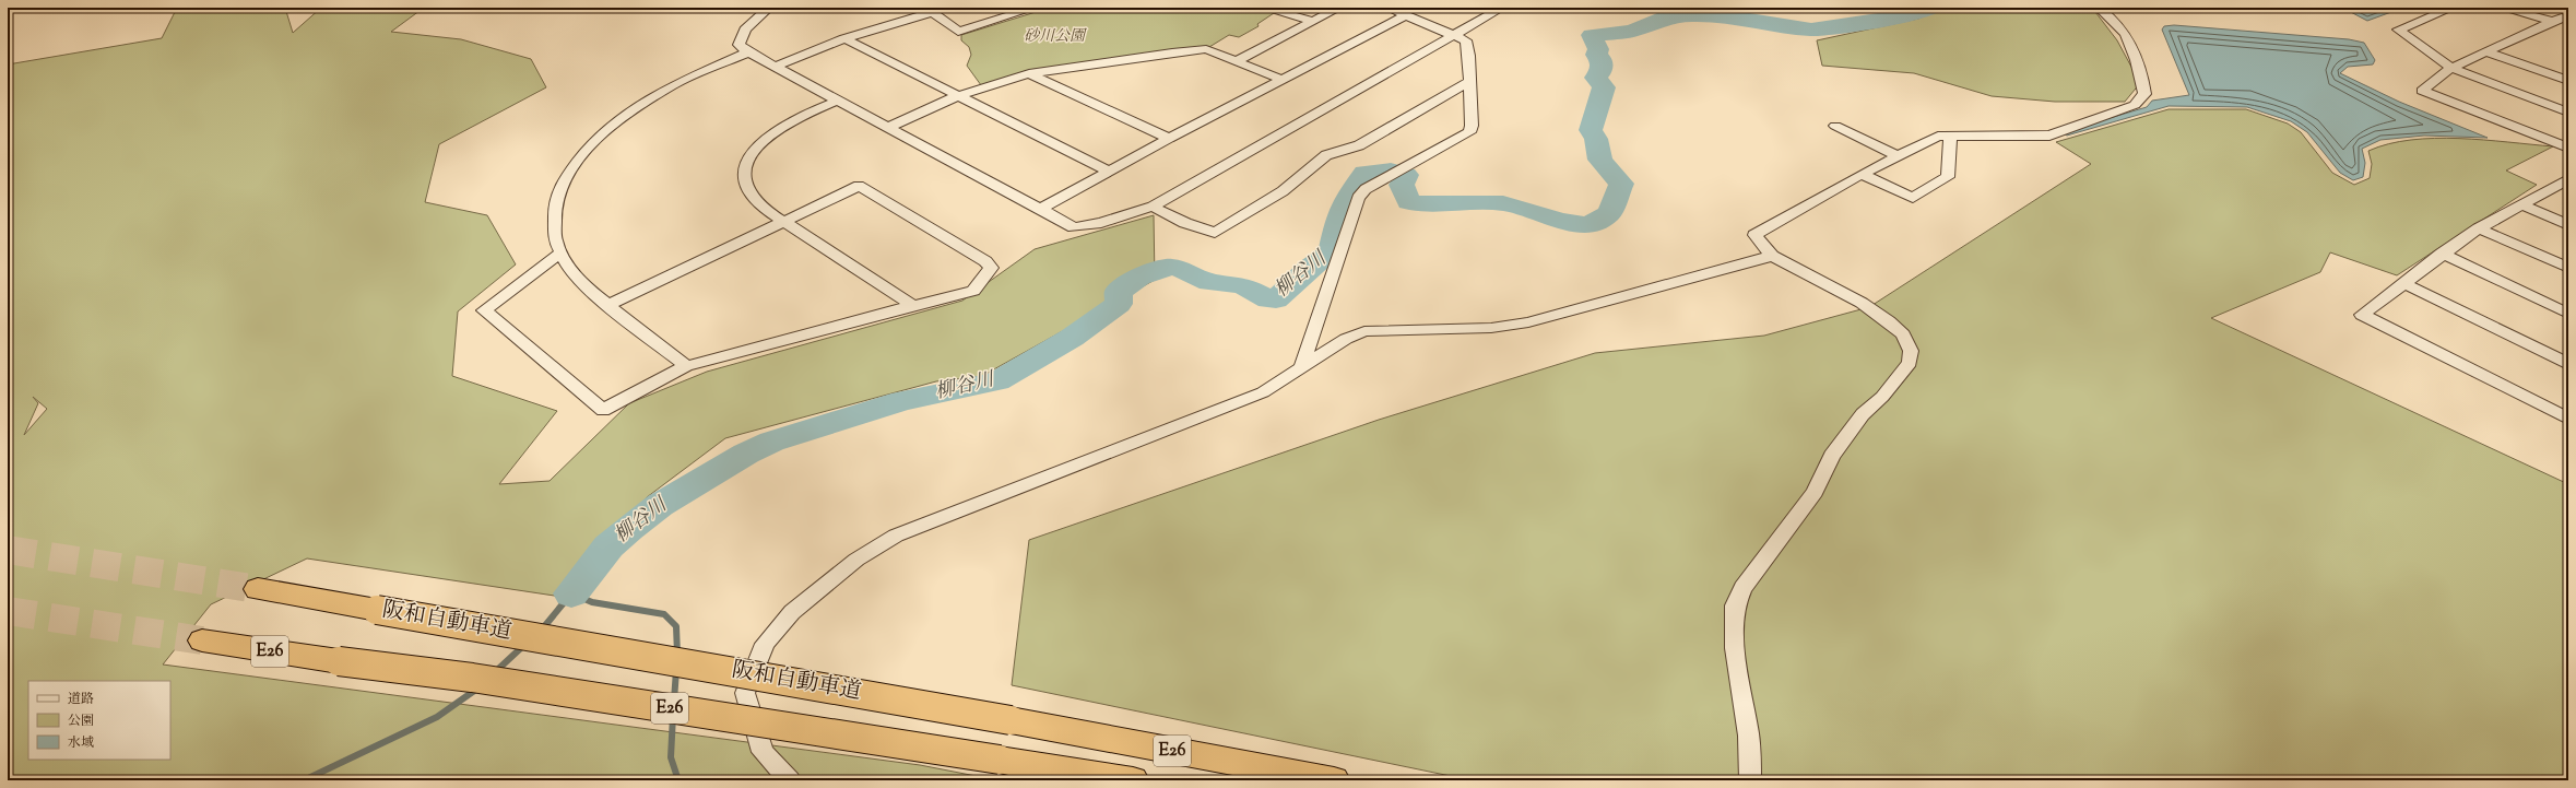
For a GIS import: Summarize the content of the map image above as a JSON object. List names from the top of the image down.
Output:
{
  "streets": {
    "highway": ["阪和自動車道", "E26"]
  },
  "water": ["柳谷川"],
  "parks": ["砂川公園"],
  "legend": ["道路", "公園", "水域"]
}
